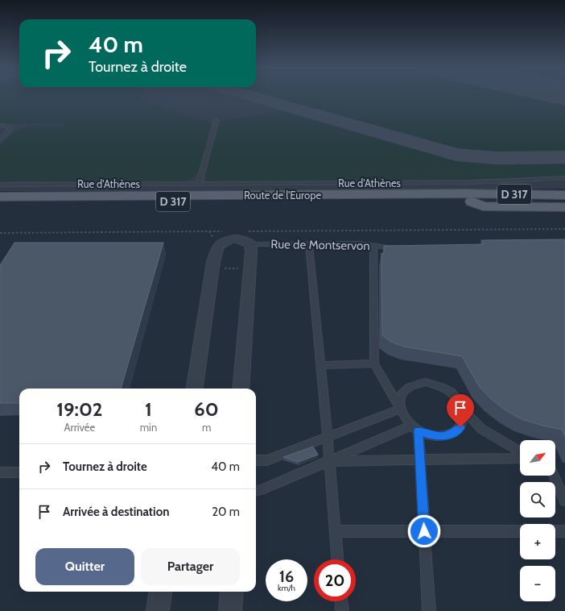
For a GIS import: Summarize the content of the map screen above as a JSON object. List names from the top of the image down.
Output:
{
  "streets": {
    "main road": ["D 317", "Route de l'Europe"],
    "lane": ["Rue d'Athènes", "Rue de Montservon"]
  },
  "north": "top right",
  "page": {
    "turn": ["40 m", "Tournez à droite"],
    "eta": [
      "19:02",
      "Arrivée",
      "1",
      "min",
      "60",
      "m"
    ],
    "map_buttons": ["+", "−"],
    "list": [
      {
        "name": "Tournez à droite",
        "value": "40 m"
      },
      {
        "name": "Arrivée à destination",
        "value": "20 m"
      }
    ],
    "buttons": ["Quitter", "Partager"],
    "speed": "16 km/h",
    "limit": "20"
  }
}
